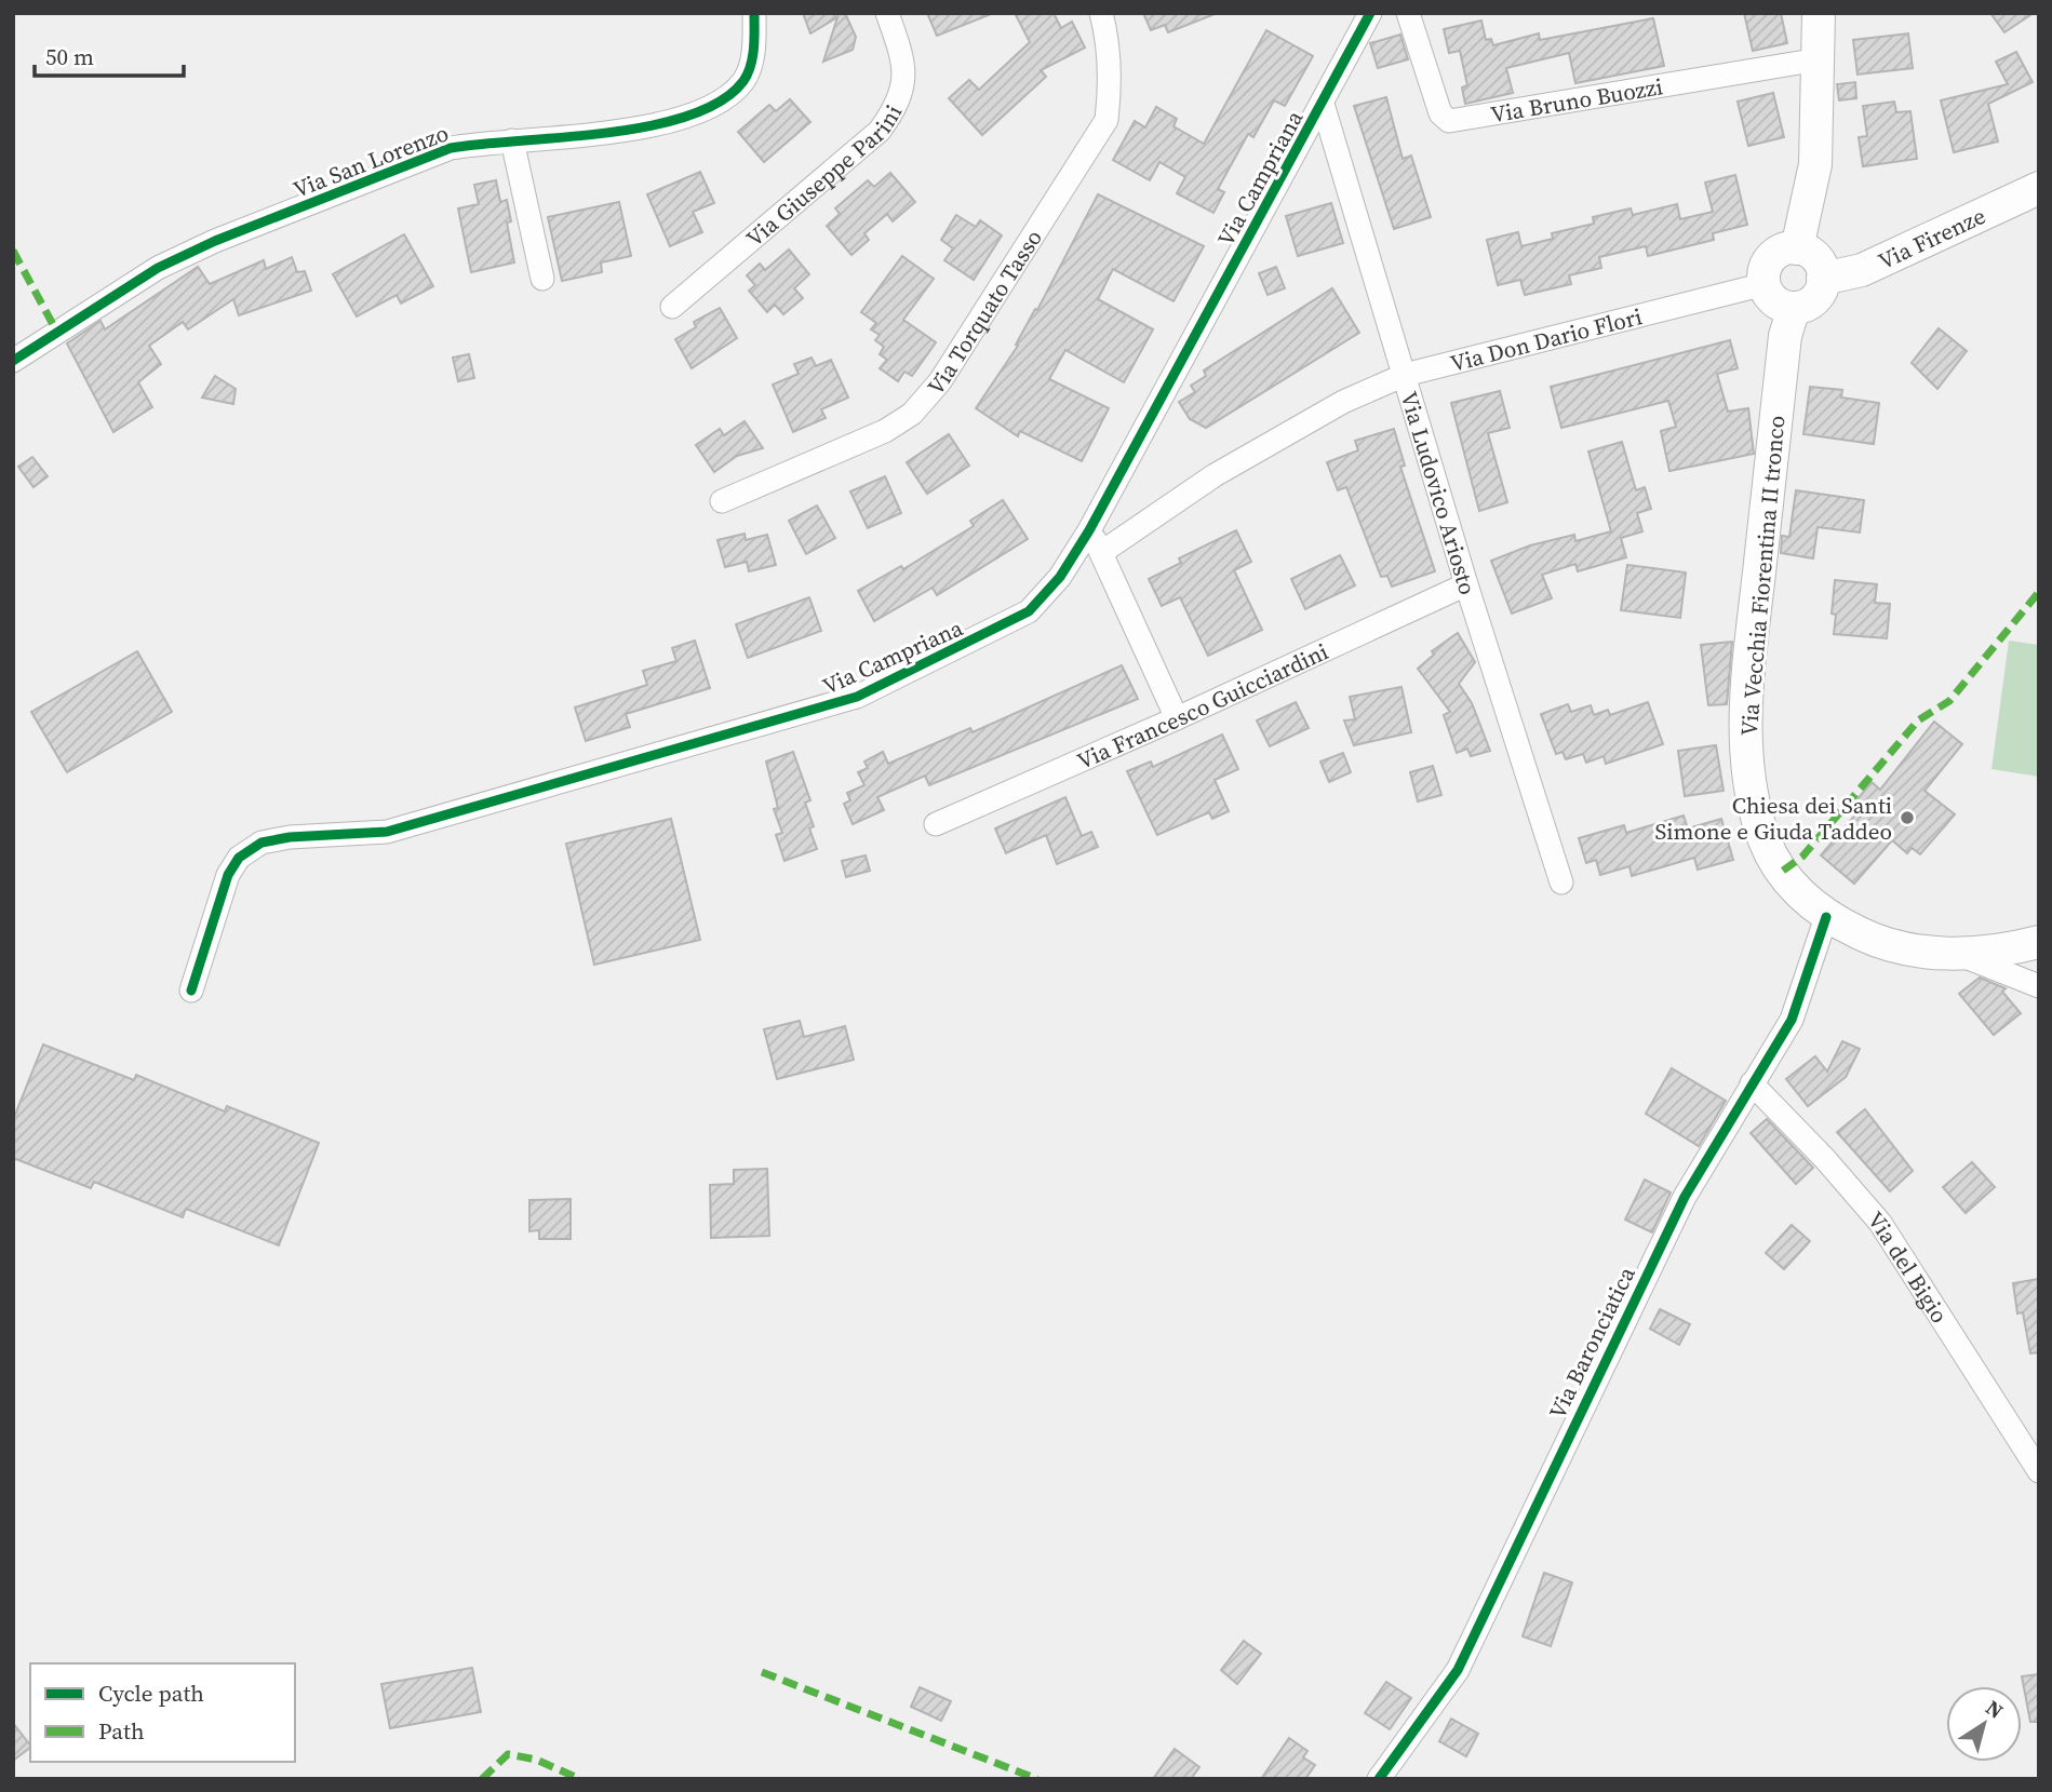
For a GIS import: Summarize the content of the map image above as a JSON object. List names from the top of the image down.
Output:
{
  "streets": {
    "street": [
      "Via Bruno Buozzi",
      "Via San Lorenzo",
      "Via Giuseppe Parini",
      "Via Campriana",
      "Via Firenze",
      "Via Torquato Tasso",
      "Via Don Dario Flori",
      "Via Ludovico Ariosto",
      "Via Vecchia Fiorentina II tronco",
      "Via Francesco Guicciardini",
      "Via del Bigio",
      "Via Baronciatica"
    ]
  },
  "crossings": [
    ["Via Campriana", "Via Ludovico Ariosto"],
    ["Via Firenze", "Via Don Dario Flori"],
    ["Via Firenze", "Via Vecchia Fiorentina II tronco"],
    ["Via Don Dario Flori", "Via Ludovico Ariosto"],
    ["Via Don Dario Flori", "Via Vecchia Fiorentina II tronco"],
    ["Via Ludovico Ariosto", "Via Francesco Guicciardini"],
    ["Via Vecchia Fiorentina II tronco", "Via Baronciatica"],
    ["Via del Bigio", "Via Baronciatica"]
  ],
  "places": ["Chiesa dei Santi Simone e Giuda Taddeo"],
  "legend": ["Cycle path", "Path"],
  "scale_bar": "50 m",
  "north": "top right"
}
